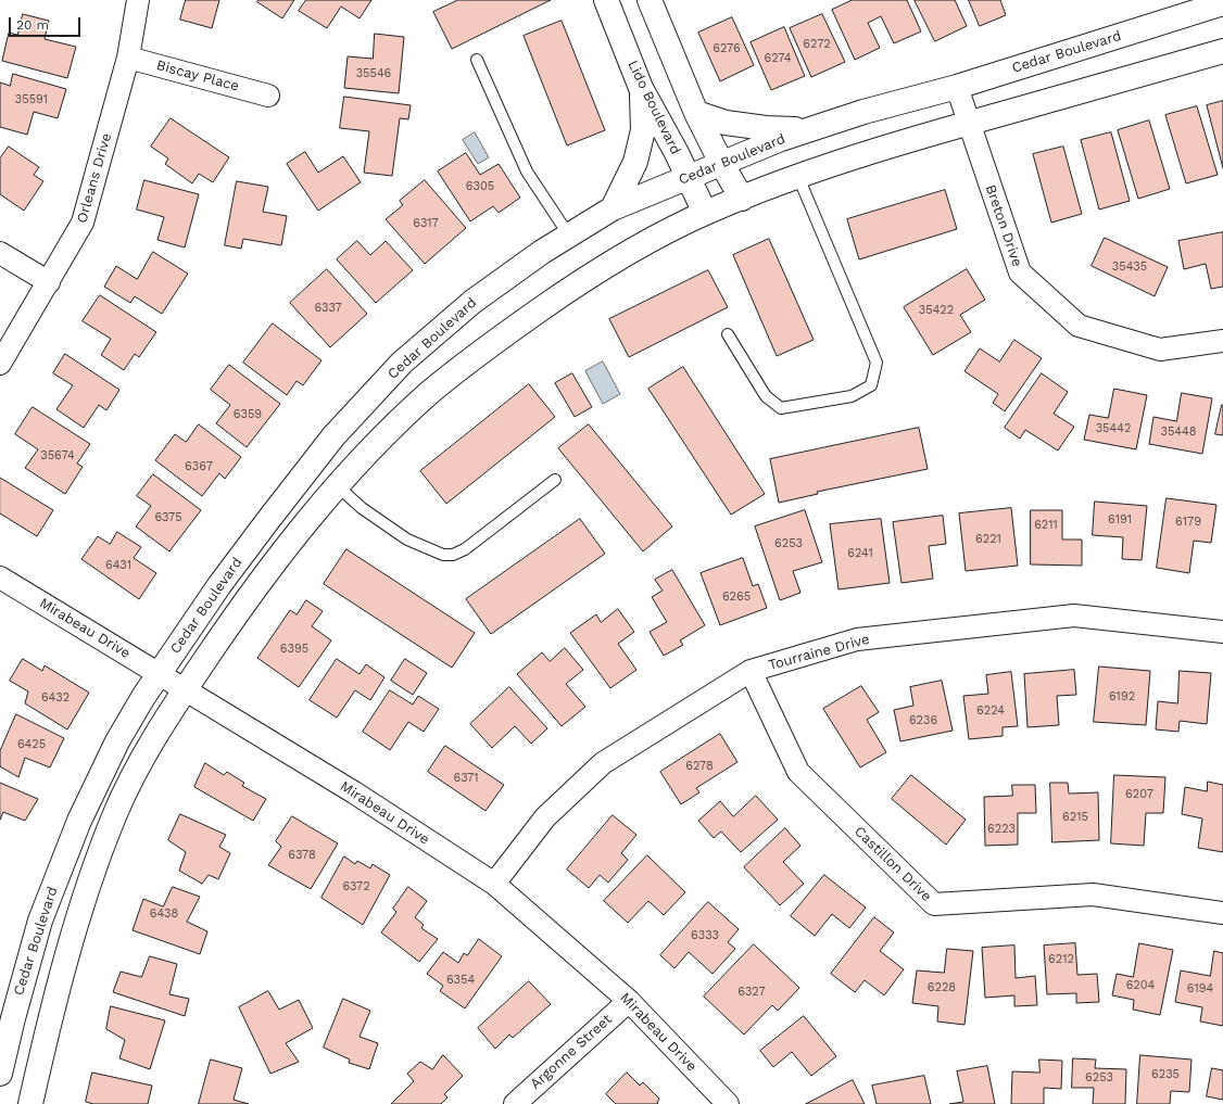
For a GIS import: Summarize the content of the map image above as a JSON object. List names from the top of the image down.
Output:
{
  "streets": {
    "street": [
      "Cedar Boulevard",
      "Biscay Place",
      "Lido Boulevard",
      "Orleans Drive",
      "Breton Drive",
      "Mirabeau Drive",
      "Tourraine Drive",
      "Castillon Drive",
      "Argonne Street"
    ]
  },
  "crossings": [
    ["Cedar Boulevard", "Lido Boulevard"],
    ["Cedar Boulevard", "Breton Drive"],
    ["Cedar Boulevard", "Mirabeau Drive"],
    ["Biscay Place", "Orleans Drive"],
    ["Mirabeau Drive", "Tourraine Drive"],
    ["Mirabeau Drive", "Argonne Street"],
    ["Tourraine Drive", "Castillon Drive"]
  ],
  "house_numbers": [
    "6272",
    "6276",
    "6274",
    "35546",
    "35591",
    "6305",
    "6317",
    "35435",
    "6337",
    "35422",
    "6359",
    "35442",
    "35448",
    "35674",
    "6367",
    "6375",
    "6191",
    "6179",
    "6211",
    "6221",
    "6253",
    "6241",
    "6431",
    "6265",
    "6395",
    "6192",
    "6432",
    "6224",
    "6236",
    "6425",
    "6278",
    "6371",
    "6207",
    "6215",
    "6223",
    "6378",
    "6372",
    "6438",
    "6333",
    "6212",
    "6354",
    "6204",
    "6228",
    "6194",
    "6327",
    "6235",
    "6253"
  ],
  "scale_bar": "20 m"
}
